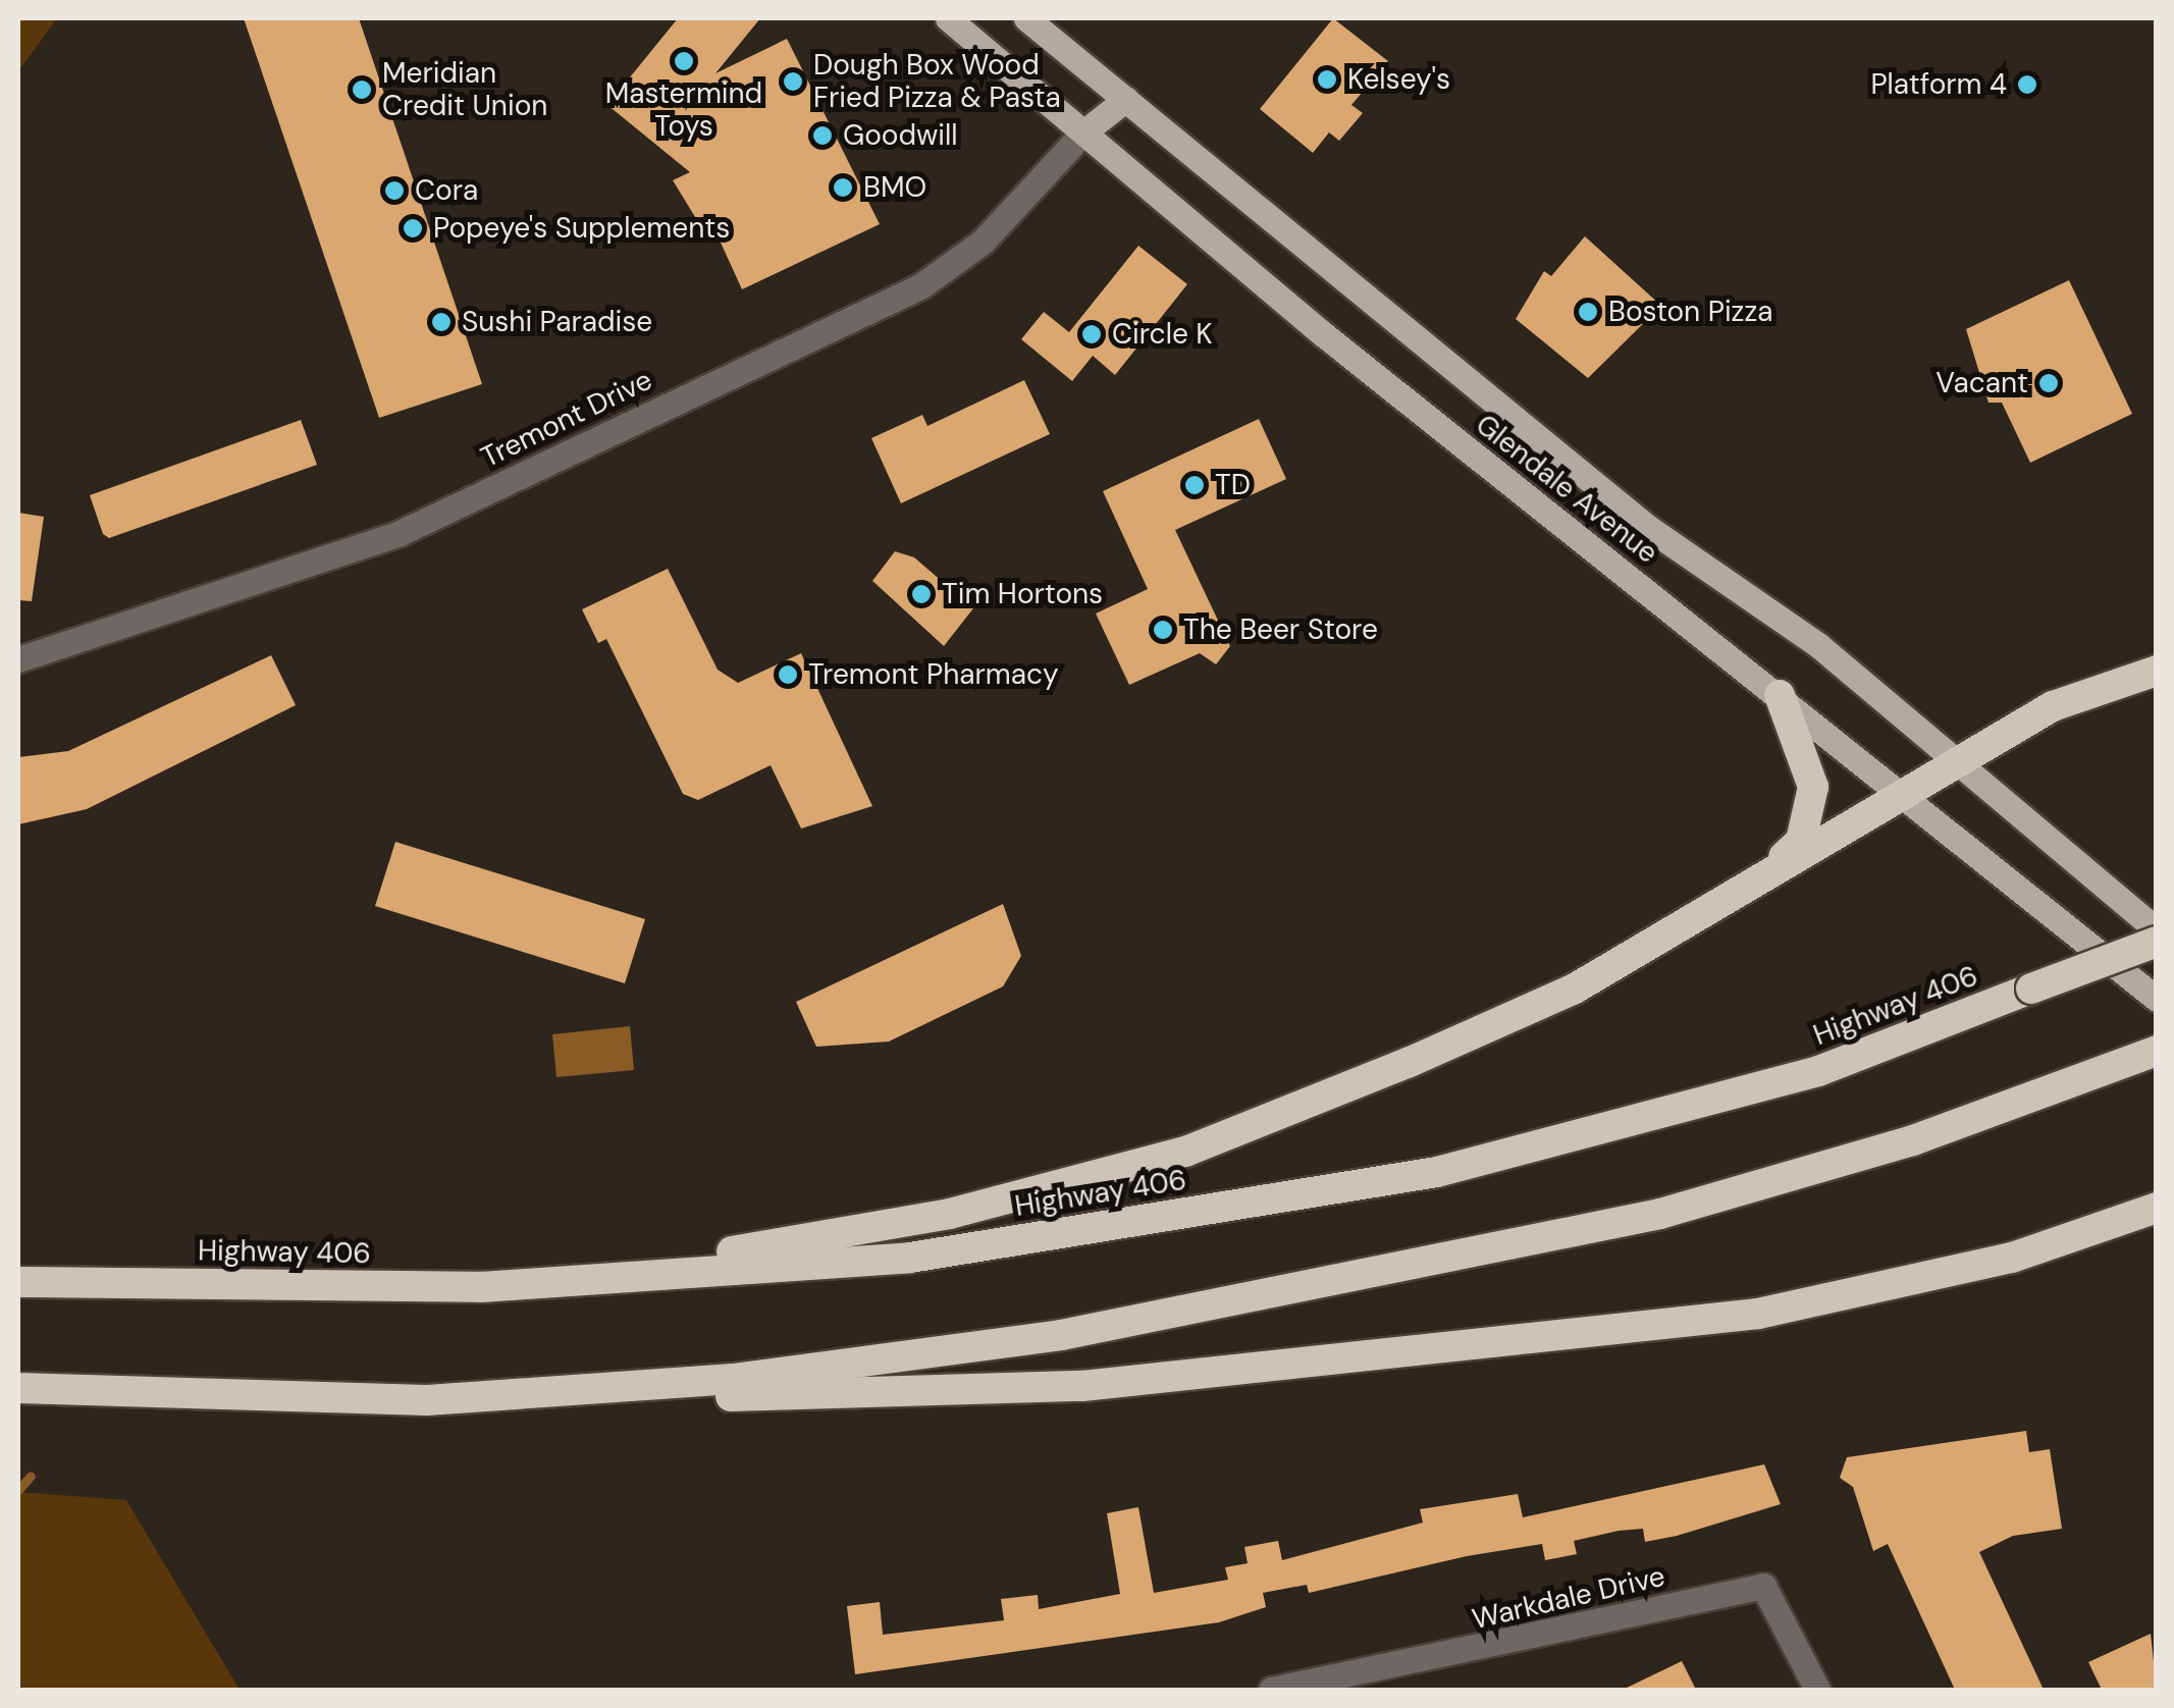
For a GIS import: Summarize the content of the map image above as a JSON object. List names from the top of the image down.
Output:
{
  "streets": {
    "highway": ["Highway 406"],
    "main road": ["Glendale Avenue"],
    "street": ["Tremont Drive", "Warkdale Drive"]
  },
  "crossings": [
    ["Tremont Drive", "Glendale Avenue"]
  ],
  "places": [
    "Mastermind Toys",
    "Kelsey's",
    "Dough Box Wood Fried Pizza & Pasta",
    "Platform 4",
    "Meridian Credit Union",
    "Goodwill",
    "BMO",
    "Cora",
    "Popeye's Supplements",
    "Boston Pizza",
    "Sushi Paradise",
    "Circle K",
    "Vacant",
    "TD",
    "Tim Hortons",
    "The Beer Store",
    "Tremont Pharmacy"
  ]
}
